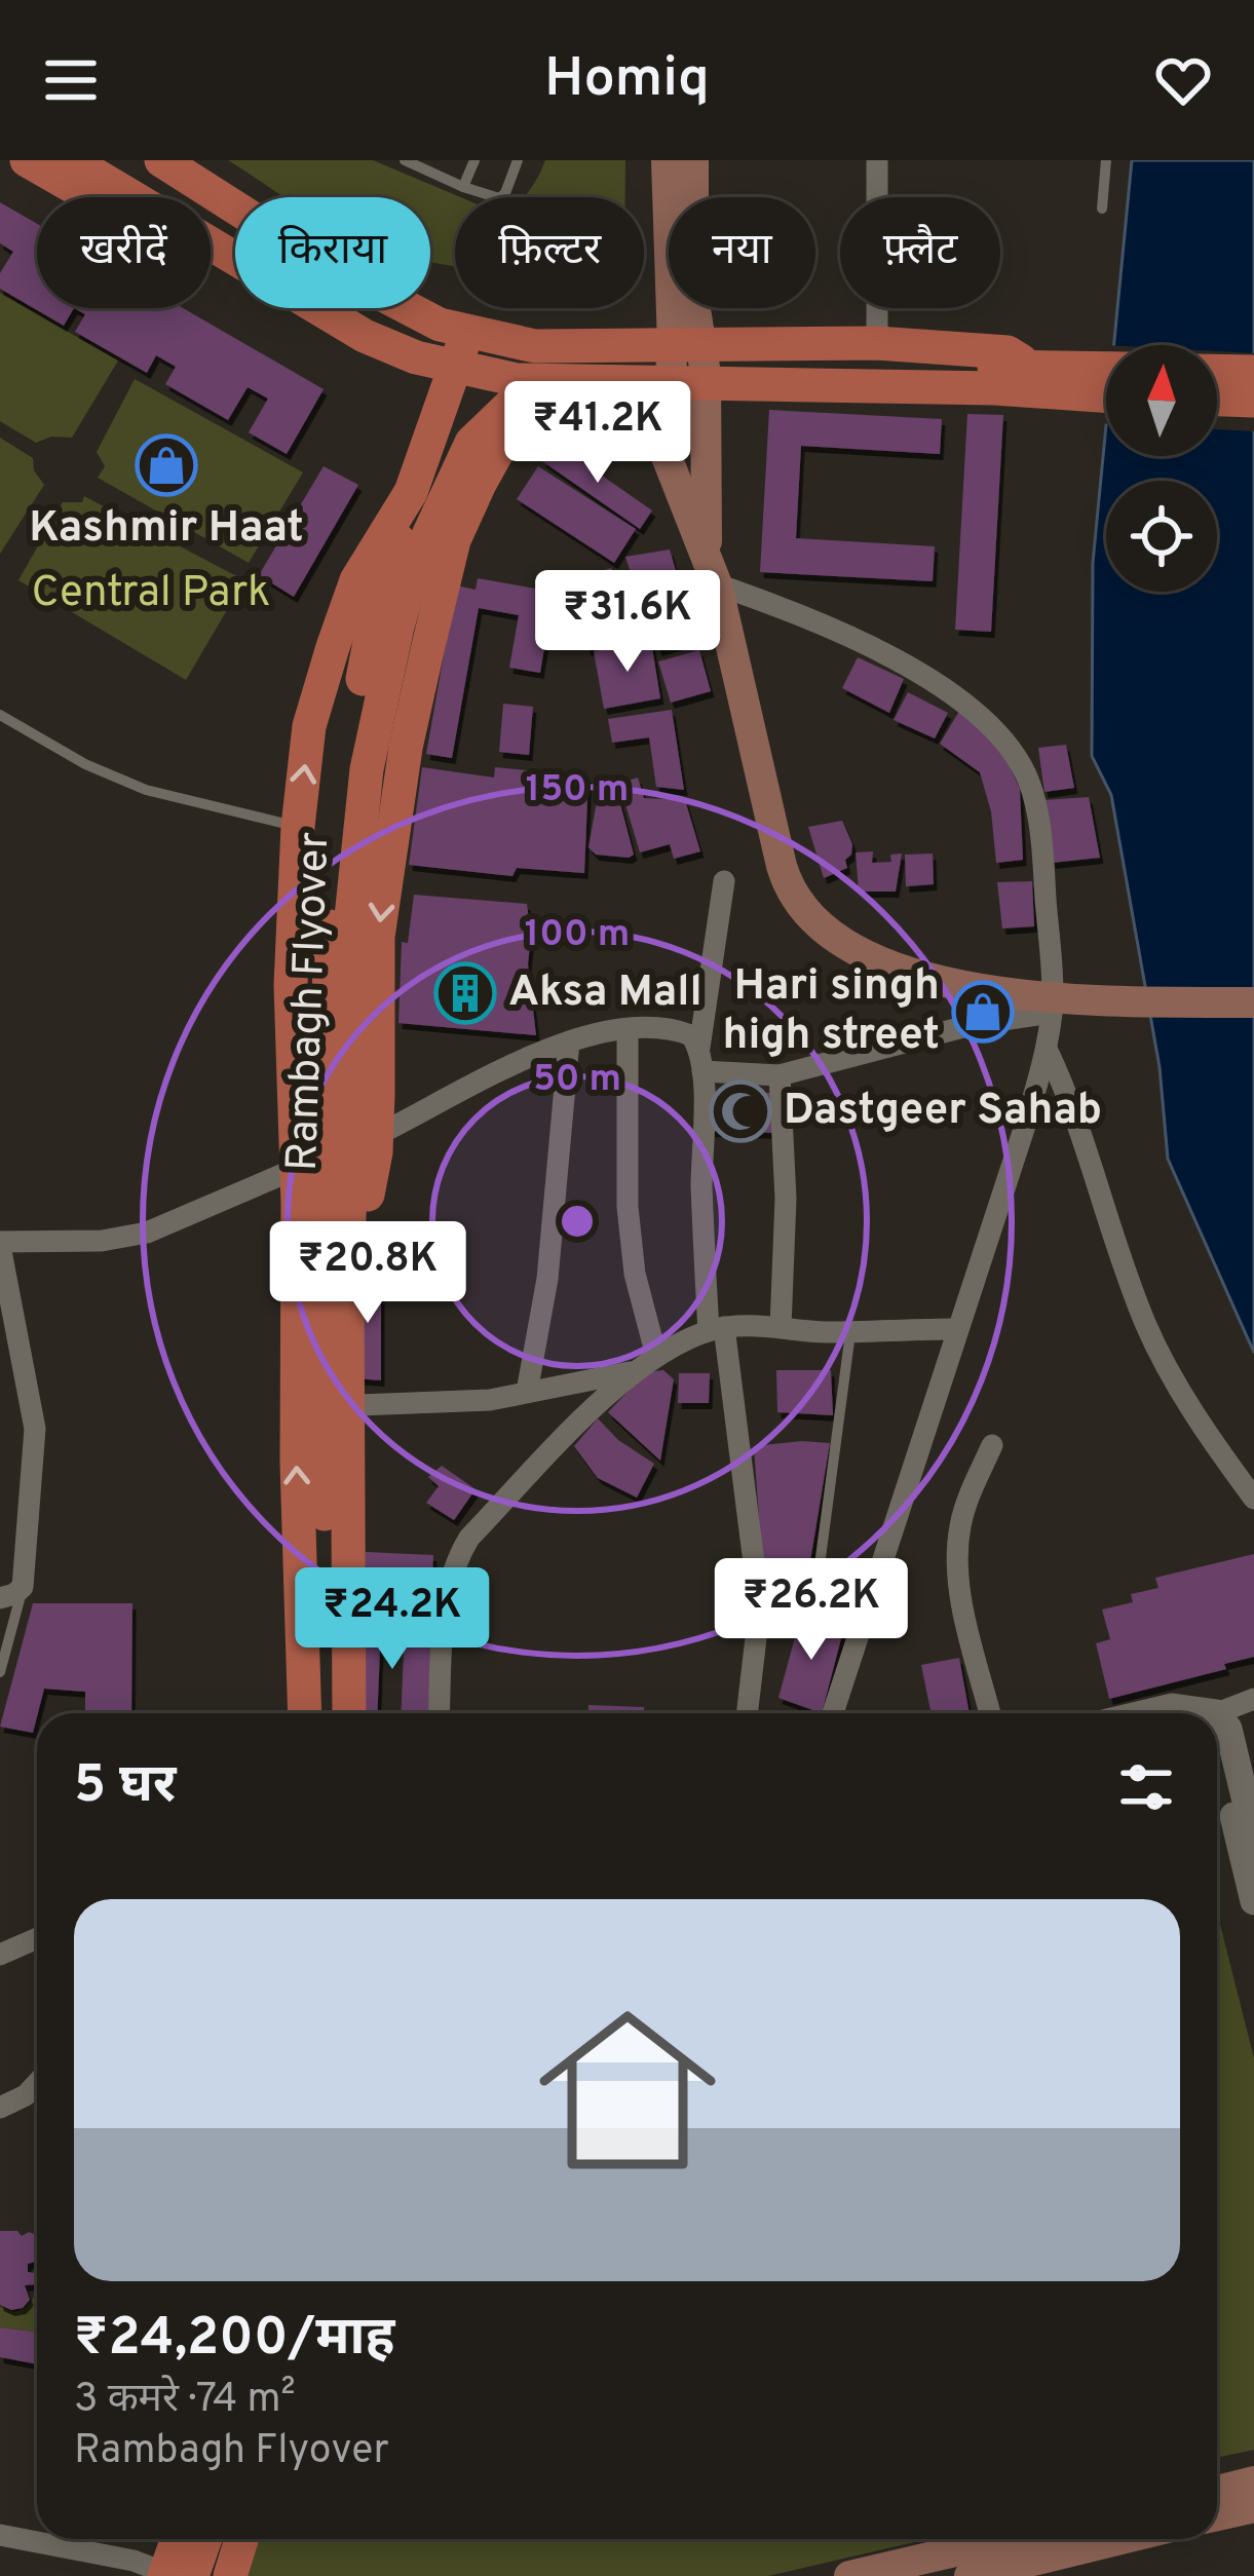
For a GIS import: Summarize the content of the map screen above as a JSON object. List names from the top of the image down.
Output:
{
  "streets": {
    "main road": ["Rambagh Flyover"]
  },
  "parks": ["Central Park"],
  "places": {
    "shop": ["Kashmir Haat", "Hari singh high street"],
    "building": ["Aksa Mall"],
    "mosque": ["Dastgeer Sahab"]
  },
  "north": "top",
  "page": {
    "header": "Homiq",
    "chip": [
      "खरीदें",
      "किराया",
      "फ़िल्टर",
      "नया",
      "फ़्लैट"
    ],
    "price": [
      "₹41.2K",
      "₹31.6K",
      "₹20.8K",
      "₹26.2K",
      "₹24.2K"
    ],
    "heading": "5 घर",
    "list": [
      {
        "name": "₹24,200/माह",
        "note": "3 कमरे · 74 m² · Rambagh Flyover"
      }
    ]
  },
  "rings": ["150 m", "100 m", "50 m"]
}
